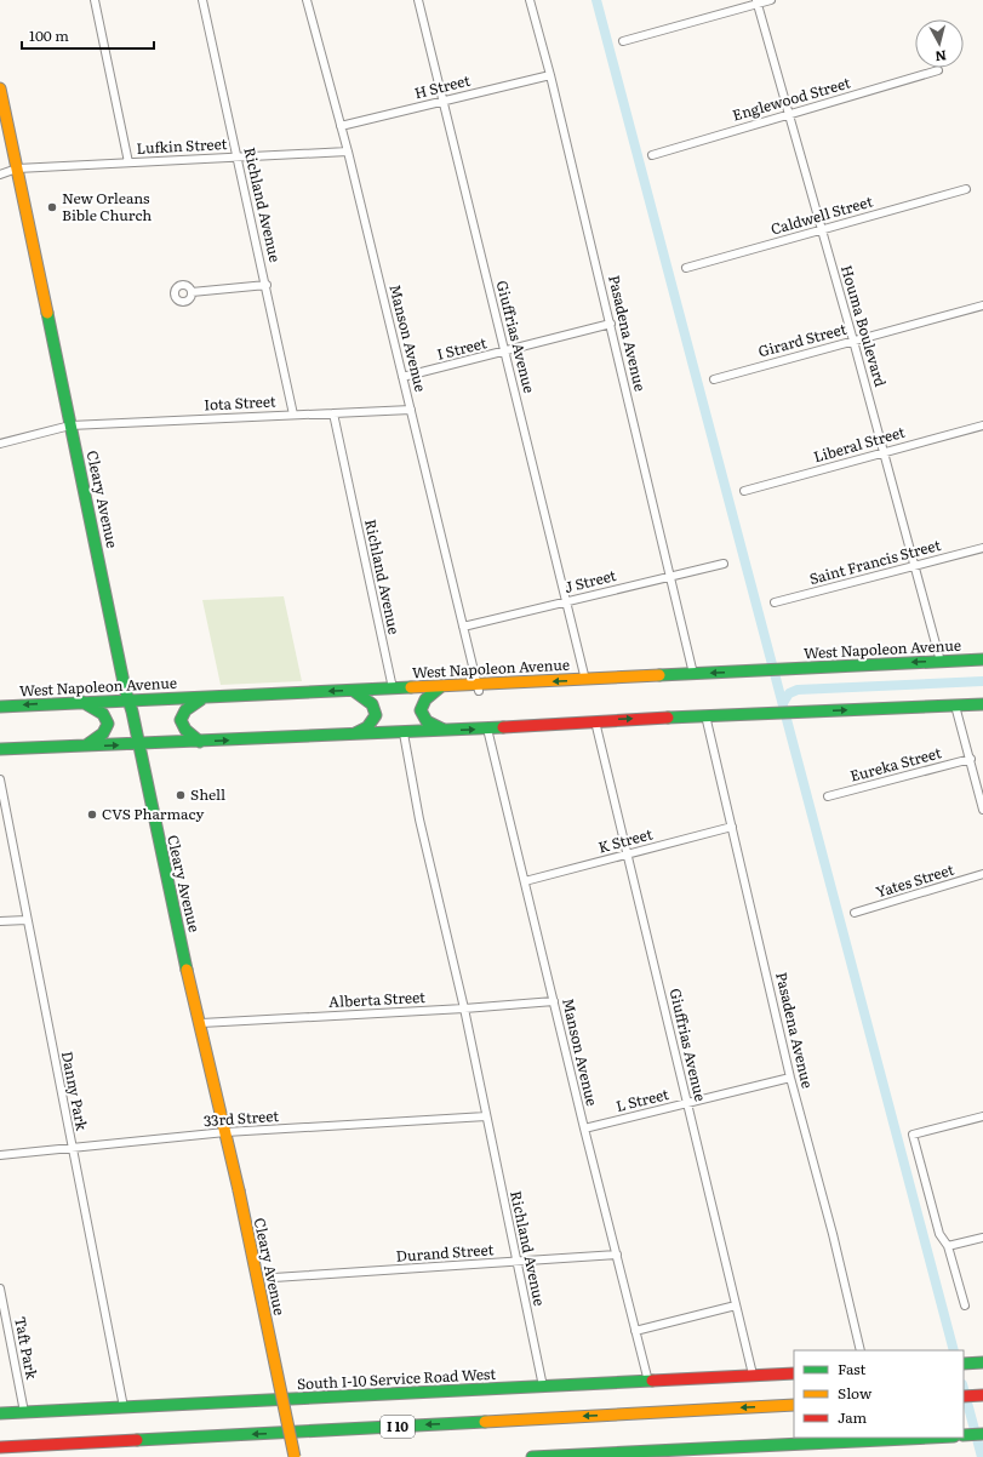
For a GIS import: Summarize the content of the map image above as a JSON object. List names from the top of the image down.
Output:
{
  "streets": {
    "main road": [
      "Cleary Avenue",
      "West Napoleon Avenue",
      "South I-10 Service Road West",
      "I 10"
    ],
    "street": [
      "H Street",
      "Englewood Street",
      "Lufkin Street",
      "Richland Avenue",
      "Caldwell Street",
      "Houma Boulevard",
      "Pasadena Avenue",
      "Giuffrias Avenue",
      "Manson Avenue",
      "Girard Street",
      "I Street",
      "Iota Street",
      "Liberal Street",
      "Saint Francis Street",
      "J Street",
      "Eureka Street",
      "K Street",
      "Yates Street",
      "Alberta Street",
      "Danny Park",
      "L Street",
      "33rd Street",
      "Durand Street",
      "Taft Park"
    ]
  },
  "crossings": [
    ["H Street", "Pasadena Avenue"],
    ["H Street", "Giuffrias Avenue"],
    ["H Street", "Manson Avenue"],
    ["Englewood Street", "Houma Boulevard"],
    ["Lufkin Street", "Richland Avenue"],
    ["Lufkin Street", "Manson Avenue"],
    ["Lufkin Street", "Cleary Avenue"],
    ["Richland Avenue", "Iota Street"],
    ["Richland Avenue", "West Napoleon Avenue"],
    ["Richland Avenue", "Alberta Street"],
    ["Richland Avenue", "33rd Street"],
    ["Richland Avenue", "Durand Street"],
    ["Richland Avenue", "South I-10 Service Road West"],
    ["Caldwell Street", "Houma Boulevard"],
    ["Houma Boulevard", "Girard Street"],
    ["Houma Boulevard", "Liberal Street"],
    ["Houma Boulevard", "Saint Francis Street"],
    ["Houma Boulevard", "West Napoleon Avenue"],
    ["Pasadena Avenue", "I Street"],
    ["Pasadena Avenue", "J Street"],
    ["Pasadena Avenue", "West Napoleon Avenue"],
    ["Pasadena Avenue", "K Street"],
    ["Pasadena Avenue", "L Street"],
    ["Giuffrias Avenue", "I Street"],
    ["Giuffrias Avenue", "J Street"],
    ["Giuffrias Avenue", "West Napoleon Avenue"],
    ["Giuffrias Avenue", "K Street"],
    ["Giuffrias Avenue", "L Street"],
    ["Giuffrias Avenue", "South I-10 Service Road West"],
    ["Manson Avenue", "I Street"],
    ["Manson Avenue", "Iota Street"],
    ["Manson Avenue", "J Street"],
    ["Manson Avenue", "West Napoleon Avenue"],
    ["Manson Avenue", "K Street"],
    ["Manson Avenue", "Alberta Street"],
    ["Manson Avenue", "L Street"],
    ["Manson Avenue", "Durand Street"],
    ["Manson Avenue", "South I-10 Service Road West"],
    ["Iota Street", "Cleary Avenue"],
    ["Cleary Avenue", "West Napoleon Avenue"],
    ["Cleary Avenue", "Alberta Street"],
    ["Cleary Avenue", "33rd Street"],
    ["Danny Park", "33rd Street"],
    ["Danny Park", "South I-10 Service Road West"],
    ["Taft Park", "South I-10 Service Road West"]
  ],
  "places": ["New Orleans Bible Church", "Shell", "CVS Pharmacy"],
  "legend": ["Fast", "Slow", "Jam"],
  "scale_bar": "100 m",
  "north": "bottom"
}
